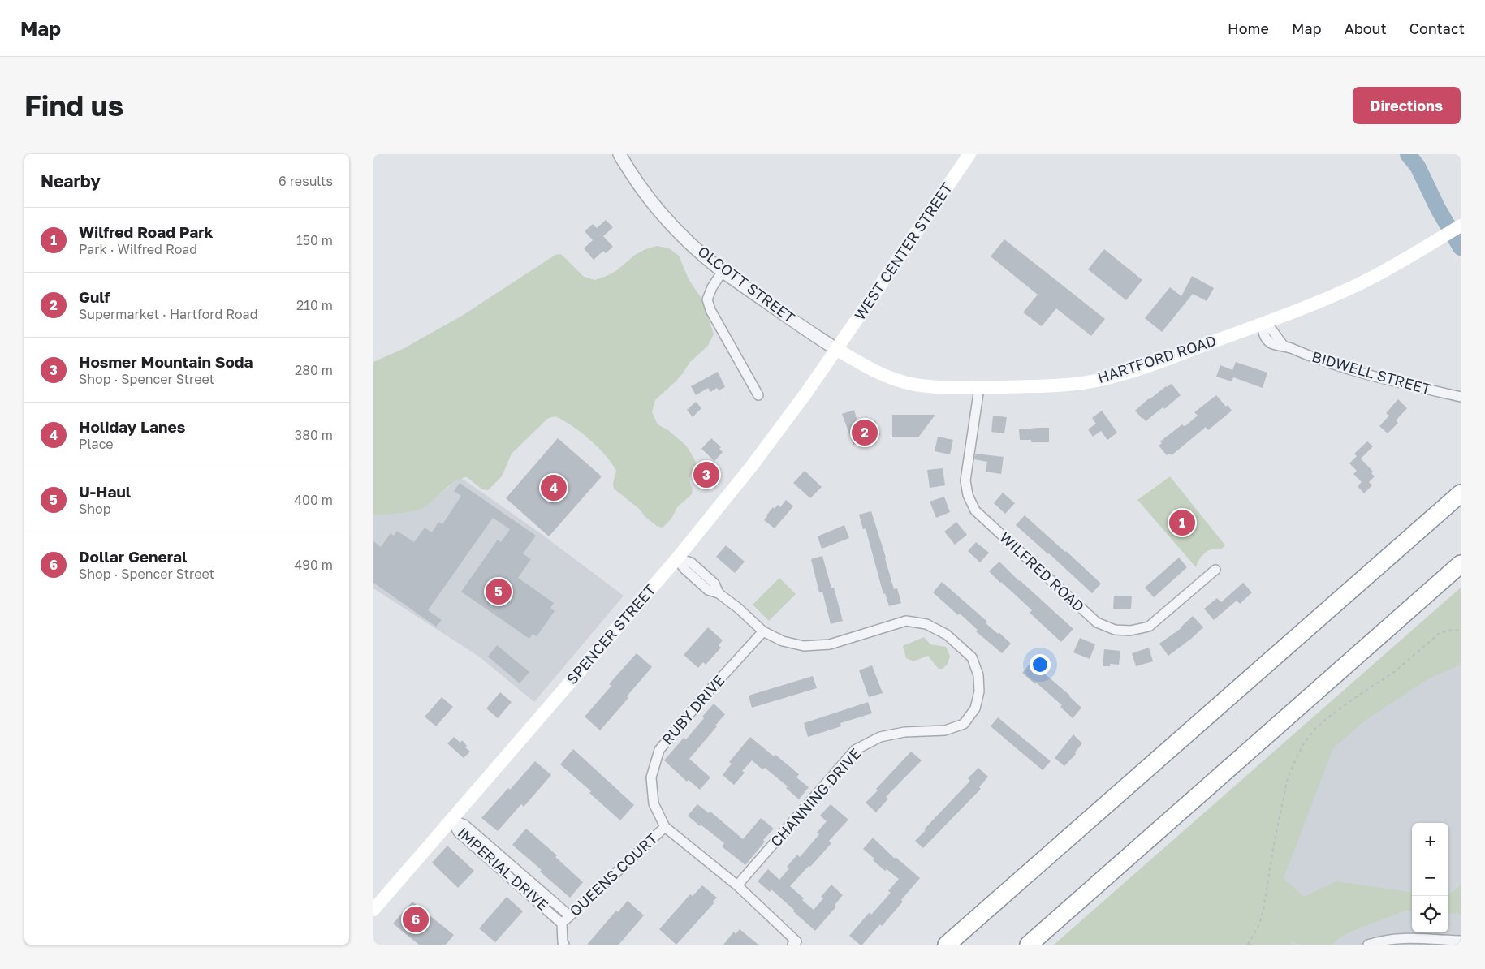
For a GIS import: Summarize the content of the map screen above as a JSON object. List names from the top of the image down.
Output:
{
  "streets": {
    "main road": ["WEST CENTER STREET", "HARTFORD ROAD", "SPENCER STREET"],
    "street": [
      "OLCOTT STREET",
      "BIDWELL STREET",
      "WILFRED ROAD",
      "RUBY DRIVE",
      "CHANNING DRIVE",
      "IMPERIAL DRIVE",
      "QUEENS COURT"
    ]
  },
  "crossings": [
    ["WEST CENTER STREET", "OLCOTT STREET"],
    ["WEST CENTER STREET", "HARTFORD ROAD"],
    ["WEST CENTER STREET", "SPENCER STREET"],
    ["OLCOTT STREET", "HARTFORD ROAD"],
    ["OLCOTT STREET", "SPENCER STREET"],
    ["HARTFORD ROAD", "BIDWELL STREET"],
    ["HARTFORD ROAD", "WILFRED ROAD"],
    ["HARTFORD ROAD", "SPENCER STREET"],
    ["SPENCER STREET", "CHANNING DRIVE"],
    ["SPENCER STREET", "IMPERIAL DRIVE"],
    ["RUBY DRIVE", "CHANNING DRIVE"],
    ["RUBY DRIVE", "QUEENS COURT"],
    ["IMPERIAL DRIVE", "QUEENS COURT"]
  ],
  "page": {
    "header": "Map",
    "nav": [
      "Home",
      "Map",
      "About",
      "Contact"
    ],
    "buttons": "Directions",
    "title": "Find us",
    "heading": ["Nearby", "6 results"],
    "list": [
      {
        "mark": "1",
        "name": "Wilfred Road Park",
        "note": "Park · Wilfred Road",
        "value": "150 m"
      },
      {
        "mark": "2",
        "name": "Gulf",
        "note": "Supermarket · Hartford Road",
        "value": "210 m"
      },
      {
        "mark": "3",
        "name": "Hosmer Mountain Soda",
        "note": "Shop · Spencer Street",
        "value": "280 m"
      },
      {
        "mark": "4",
        "name": "Holiday Lanes",
        "note": "Place",
        "value": "380 m"
      },
      {
        "mark": "5",
        "name": "U-Haul",
        "note": "Shop",
        "value": "400 m"
      },
      {
        "mark": "6",
        "name": "Dollar General",
        "note": "Shop · Spencer Street",
        "value": "490 m"
      }
    ],
    "pins": [
      "2",
      "3",
      "4",
      "1",
      "5",
      "6"
    ],
    "map_buttons": ["+", "−"]
  }
}
